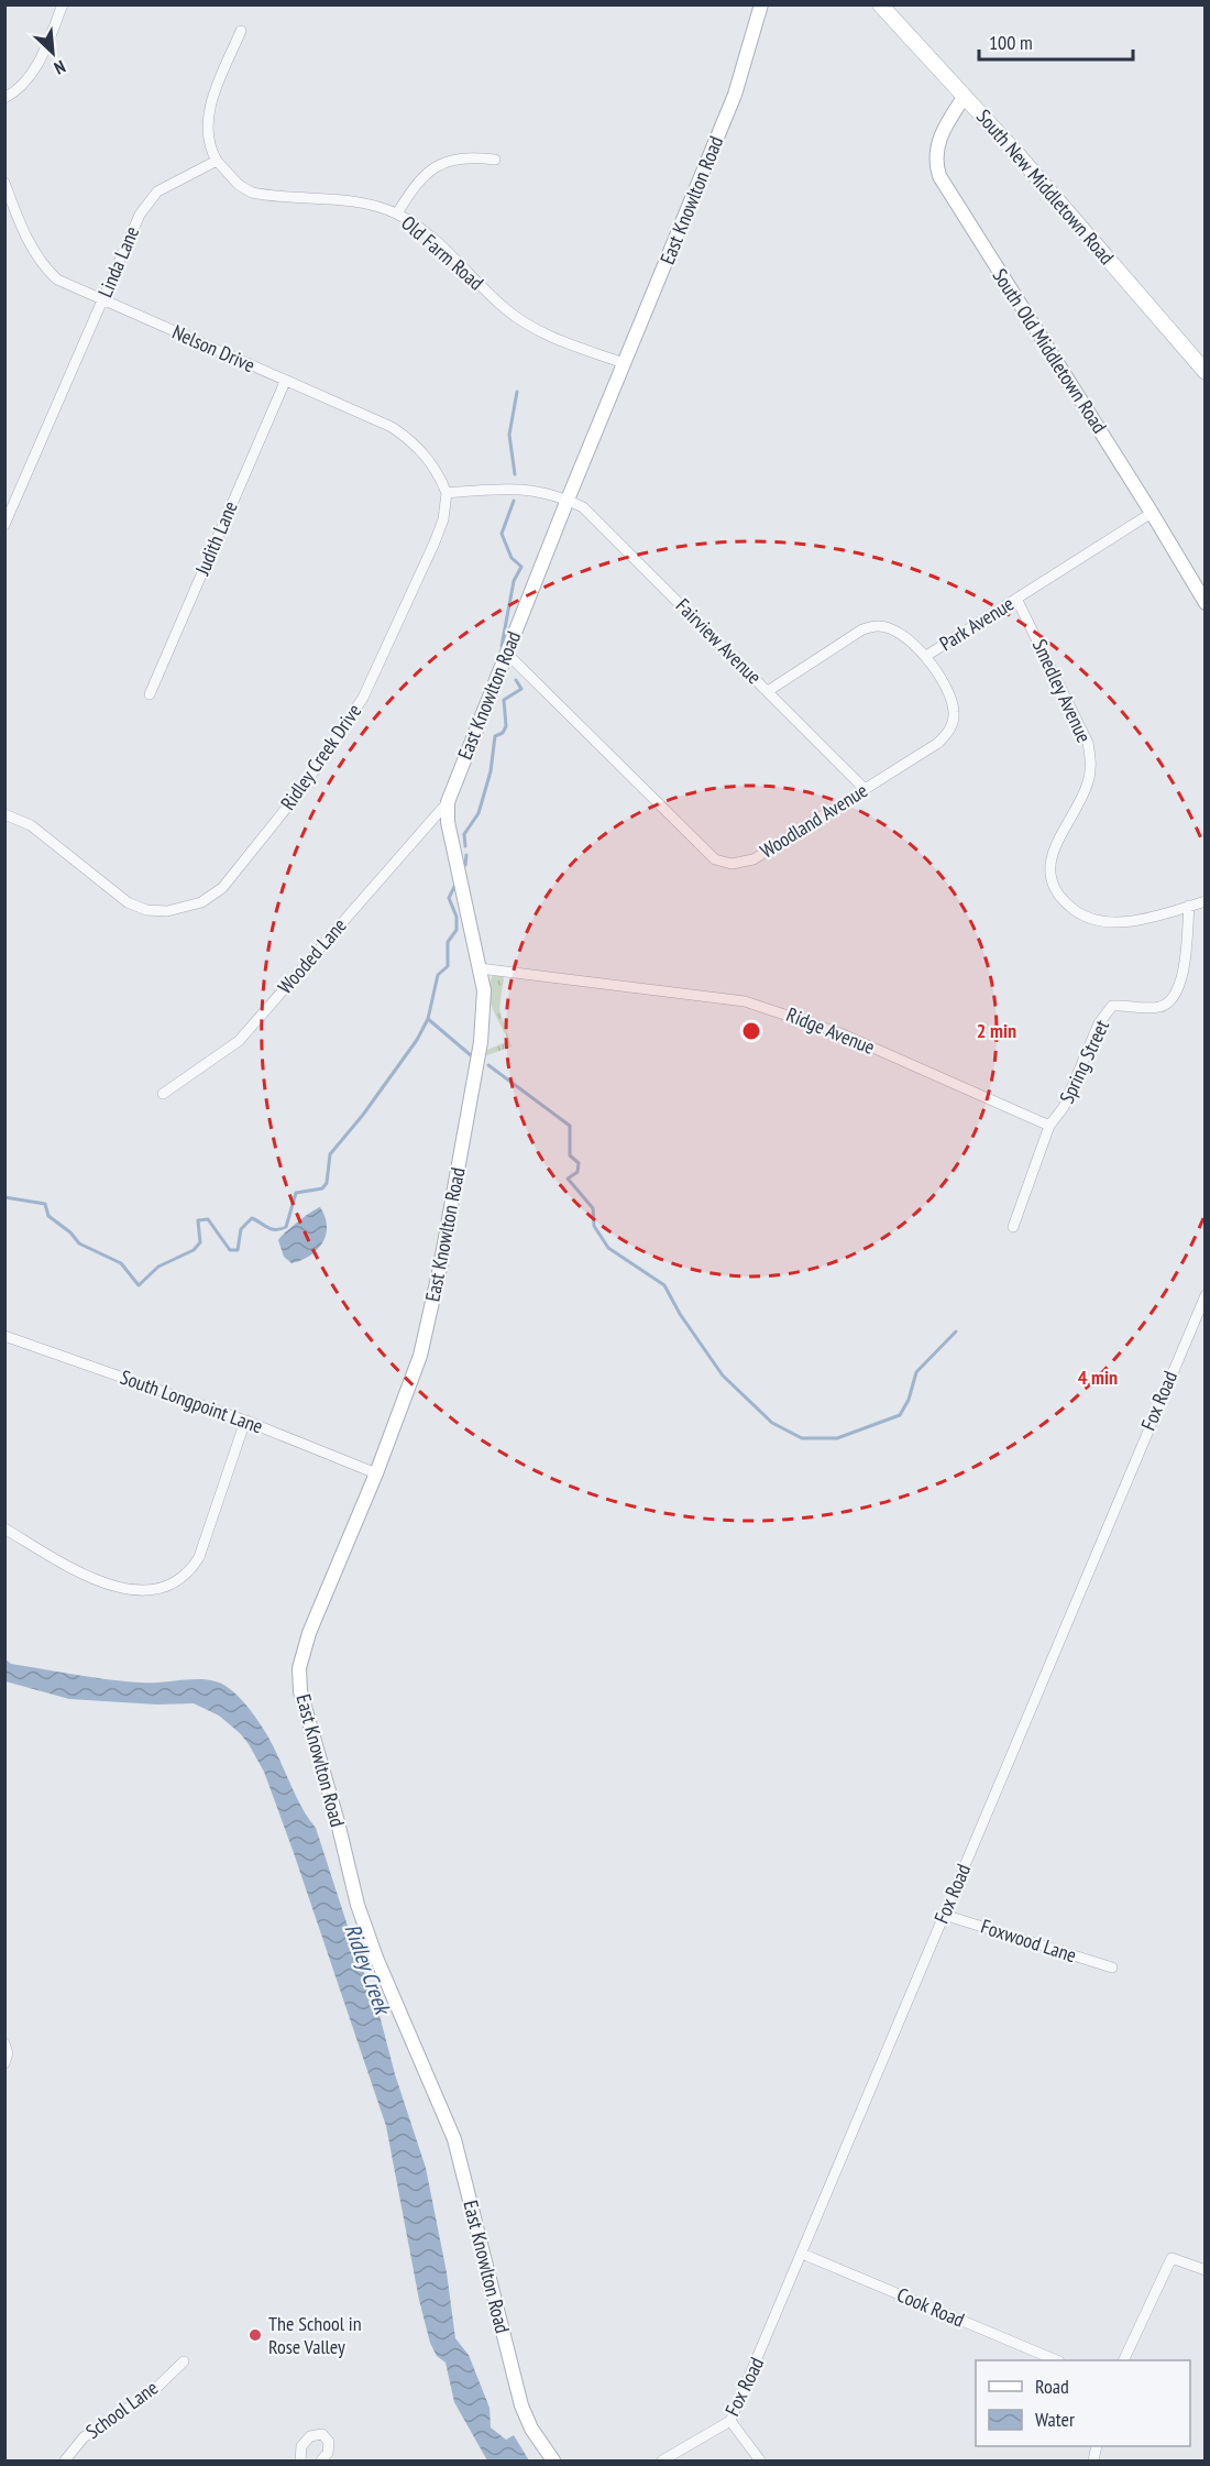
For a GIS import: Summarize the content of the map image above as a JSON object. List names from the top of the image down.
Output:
{
  "streets": {
    "main road": ["South New Middletown Road", "East Knowlton Road", "South Old Middletown Road"],
    "street": [
      "Old Farm Road",
      "Linda Lane",
      "Nelson Drive",
      "Judith Lane",
      "Park Avenue",
      "Fairview Avenue",
      "Smedley Avenue",
      "Ridley Creek Drive",
      "Woodland Avenue",
      "Wooded Lane",
      "Ridge Avenue",
      "Spring Street",
      "Fox Road",
      "South Longpoint Lane",
      "Foxwood Lane",
      "Cook Road",
      "School Lane"
    ]
  },
  "crossings": [
    ["South New Middletown Road", "South Old Middletown Road"],
    ["East Knowlton Road", "Old Farm Road"],
    ["East Knowlton Road", "Fairview Avenue"],
    ["East Knowlton Road", "Woodland Avenue"],
    ["East Knowlton Road", "Wooded Lane"],
    ["East Knowlton Road", "Ridge Avenue"],
    ["East Knowlton Road", "South Longpoint Lane"],
    ["Old Farm Road", "Linda Lane"],
    ["Linda Lane", "Nelson Drive"],
    ["Nelson Drive", "Judith Lane"],
    ["Nelson Drive", "Ridley Creek Drive"],
    ["South Old Middletown Road", "Park Avenue"],
    ["Park Avenue", "Fairview Avenue"],
    ["Park Avenue", "Smedley Avenue"],
    ["Park Avenue", "Woodland Avenue"],
    ["Fairview Avenue", "Woodland Avenue"],
    ["Smedley Avenue", "Spring Street"],
    ["Ridge Avenue", "Spring Street"],
    ["Fox Road", "Foxwood Lane"],
    ["Fox Road", "Cook Road"]
  ],
  "water": ["Ridley Creek"],
  "places": ["The School in Rose Valley"],
  "legend": ["Road", "Water"],
  "scale_bar": "100 m",
  "north": "bottom right",
  "rings": ["2 min", "4 min"]
}
